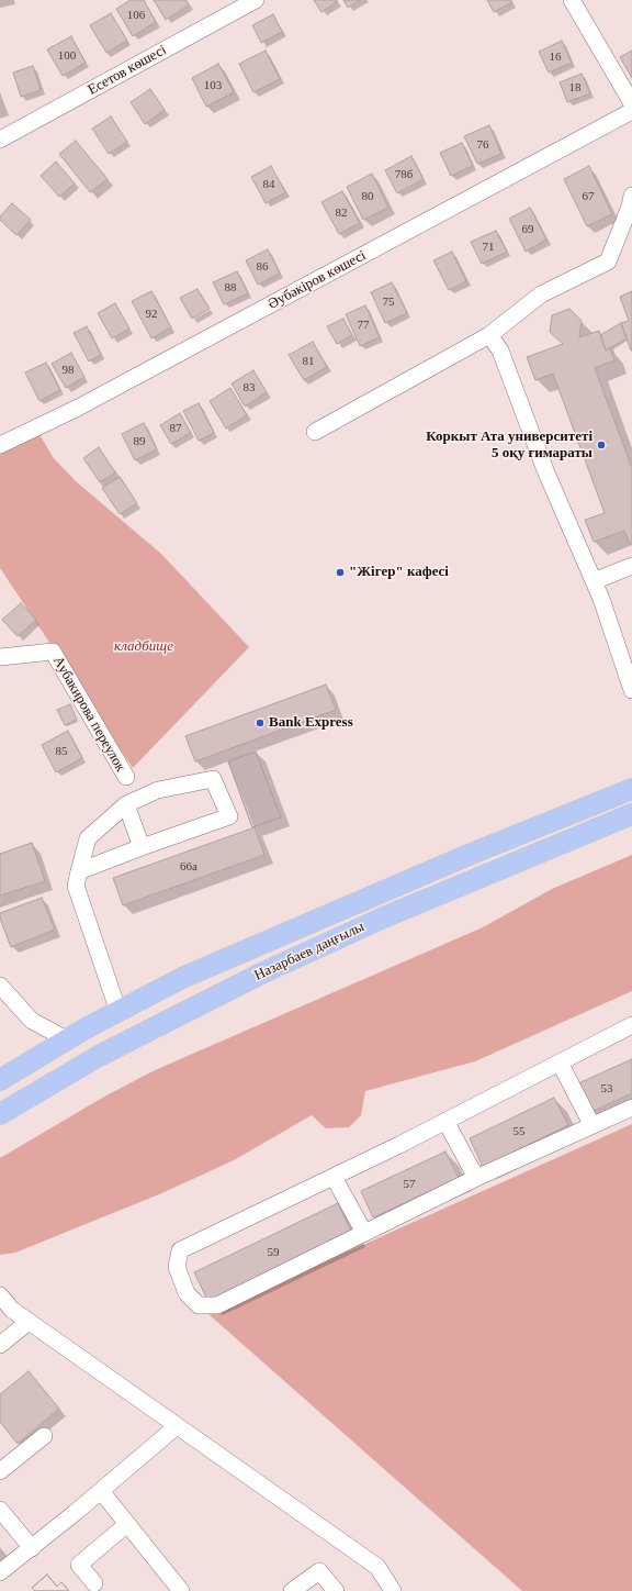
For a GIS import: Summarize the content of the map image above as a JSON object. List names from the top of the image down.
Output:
{
  "streets": {
    "main road": ["Назарбаев даңғылы"],
    "street": ["Есетов көшесі", "Әубәкіров көшесі", "Аубакирова переулок"]
  },
  "parks": ["кладбище"],
  "places": ["Коркыт Ата университеті 5 оқу ғимараты", "\"Жігер\" кафесі", "Bank Express"],
  "house_numbers": [
    "106",
    "100",
    "16",
    "103",
    "18",
    "76",
    "78б",
    "84",
    "80",
    "67",
    "82",
    "69",
    "71",
    "86",
    "88",
    "75",
    "92",
    "77",
    "81",
    "98",
    "83",
    "87",
    "89",
    "85",
    "66а",
    "53",
    "55",
    "57",
    "59"
  ]
}
